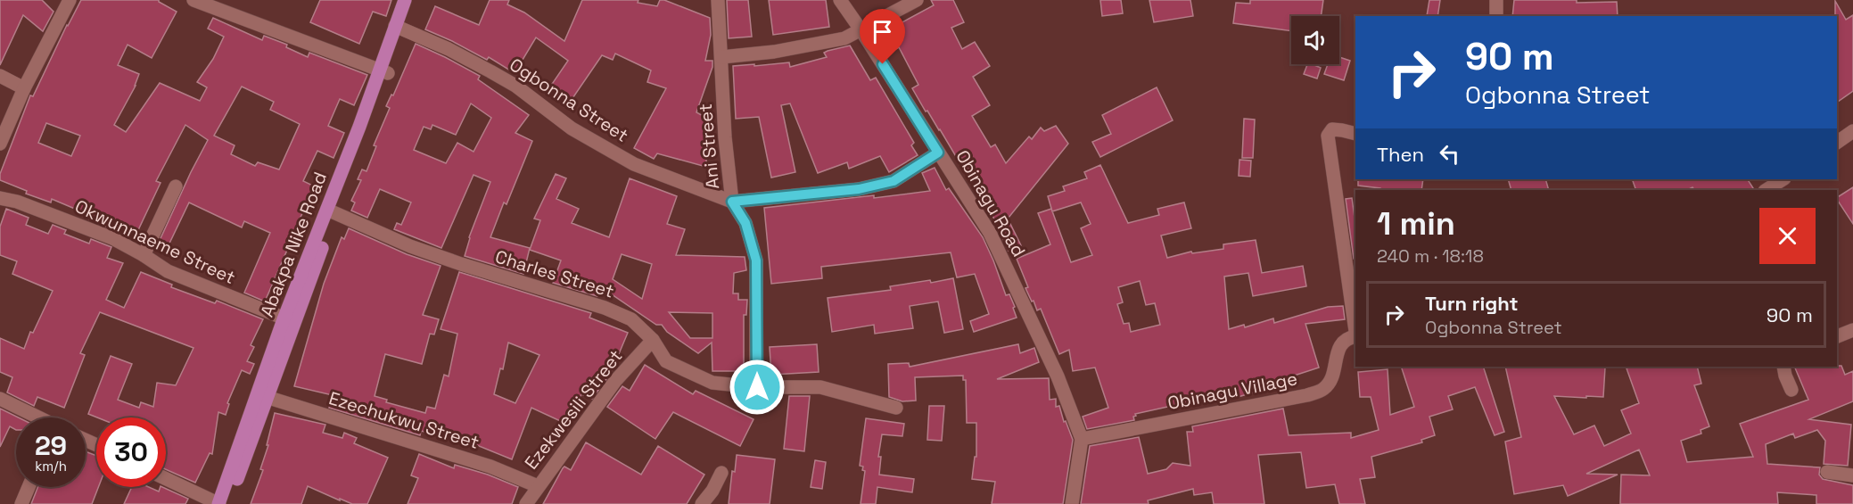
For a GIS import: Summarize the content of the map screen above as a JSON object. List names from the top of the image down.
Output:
{
  "streets": {
    "main road": ["Abakpa Nike Road"],
    "street": [
      "Ogbonna Street",
      "Ani Street",
      "Obinagu Road",
      "Okwunnaeme Street",
      "Charles Street",
      "Obinagu Village",
      "Ezekwesili Street",
      "Ezechukwu Street"
    ]
  },
  "crossings": [
    ["Ogbonna Street", "Ani Street"],
    ["Ogbonna Street", "Obinagu Road"],
    ["Ogbonna Street", "Abakpa Nike Road"],
    ["Ani Street", "Charles Street"],
    ["Obinagu Road", "Obinagu Village"],
    ["Okwunnaeme Street", "Abakpa Nike Road"],
    ["Abakpa Nike Road", "Charles Street"],
    ["Abakpa Nike Road", "Ezechukwu Street"],
    ["Charles Street", "Ezekwesili Street"],
    ["Ezekwesili Street", "Ezechukwu Street"]
  ],
  "page": {
    "turn": ["90 m", "Ogbonna Street"],
    "then": "Then",
    "heading": ["1 min", "240 m · 18:18"],
    "list": [
      {
        "name": "Turn right",
        "note": "Ogbonna Street",
        "value": "90 m"
      }
    ],
    "speed": "29 km/h",
    "limit": "30"
  }
}
